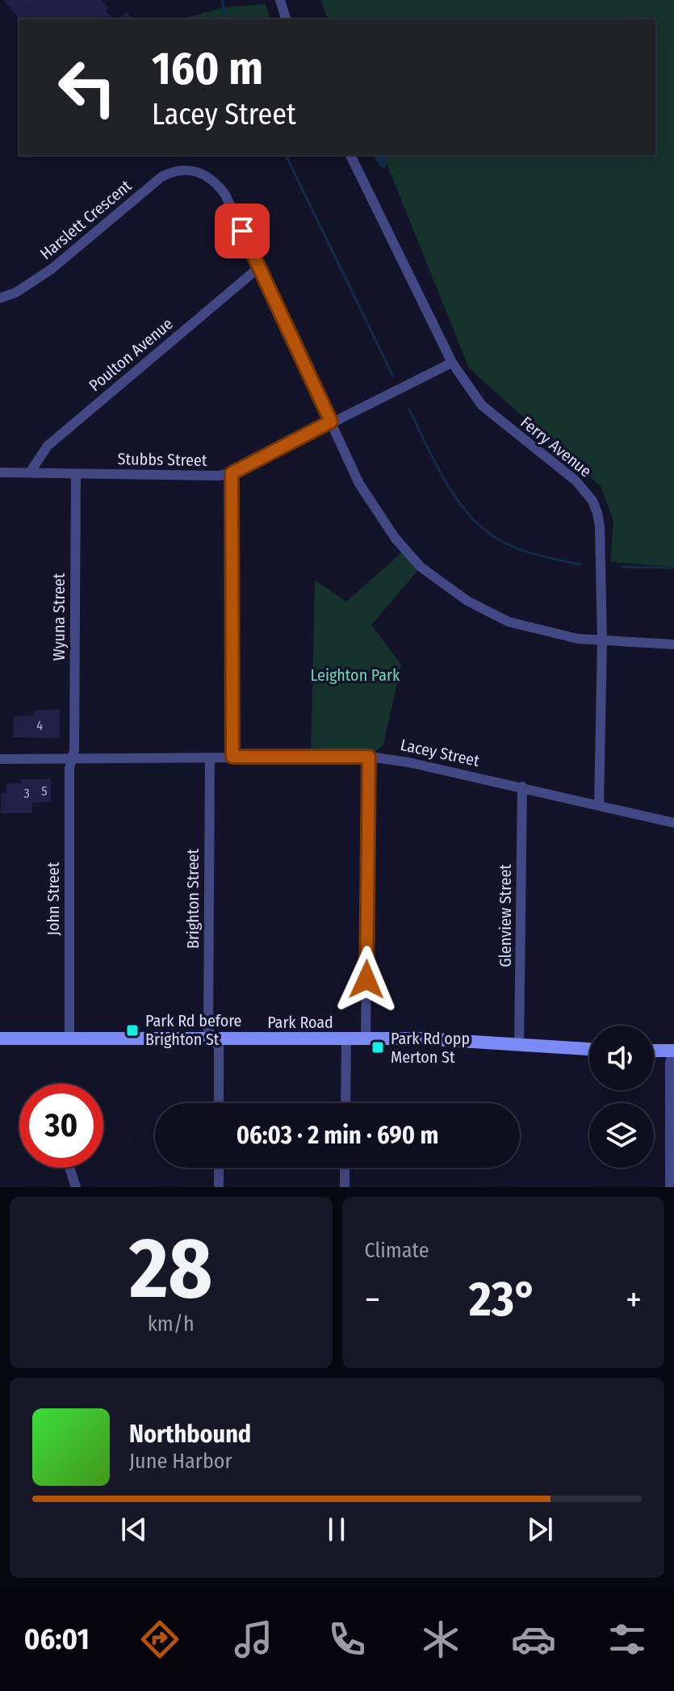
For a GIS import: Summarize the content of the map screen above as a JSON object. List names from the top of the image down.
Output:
{
  "streets": {
    "main road": ["Park Road"],
    "street": [
      "Harslett Crescent",
      "Poulton Avenue",
      "Ferry Avenue",
      "Stubbs Street",
      "Wyuna Street",
      "Lacey Street",
      "John Street",
      "Brighton Street",
      "Glenview Street"
    ]
  },
  "crossings": [
    ["Harslett Crescent", "Poulton Avenue"],
    ["Harslett Crescent", "Ferry Avenue"],
    ["Harslett Crescent", "Stubbs Street"],
    ["Poulton Avenue", "Stubbs Street"],
    ["Ferry Avenue", "Stubbs Street"],
    ["Ferry Avenue", "Lacey Street"],
    ["Stubbs Street", "Wyuna Street"],
    ["Wyuna Street", "Lacey Street"],
    ["Wyuna Street", "John Street"],
    ["Lacey Street", "John Street"],
    ["Lacey Street", "Brighton Street"],
    ["Lacey Street", "Glenview Street"],
    ["John Street", "Park Road"],
    ["Brighton Street", "Park Road"],
    ["Glenview Street", "Park Road"]
  ],
  "parks": ["Leighton Park"],
  "places": {
    "transit": ["Park Rd before Brighton St", "Park Rd opp Merton St"]
  },
  "house_numbers": ["4", "5", "3"],
  "page": {
    "turn": ["160 m", "Lacey Street"],
    "limit": "30",
    "trip": "06:03 · 2 min · 690 m",
    "tile": [
      ["28", "km/h"],
      "Climate"
    ],
    "heat": ["−", "23°", "+"],
    "song": ["Northbound", "June Harbor"],
    "tabs": "06:01"
  }
}
